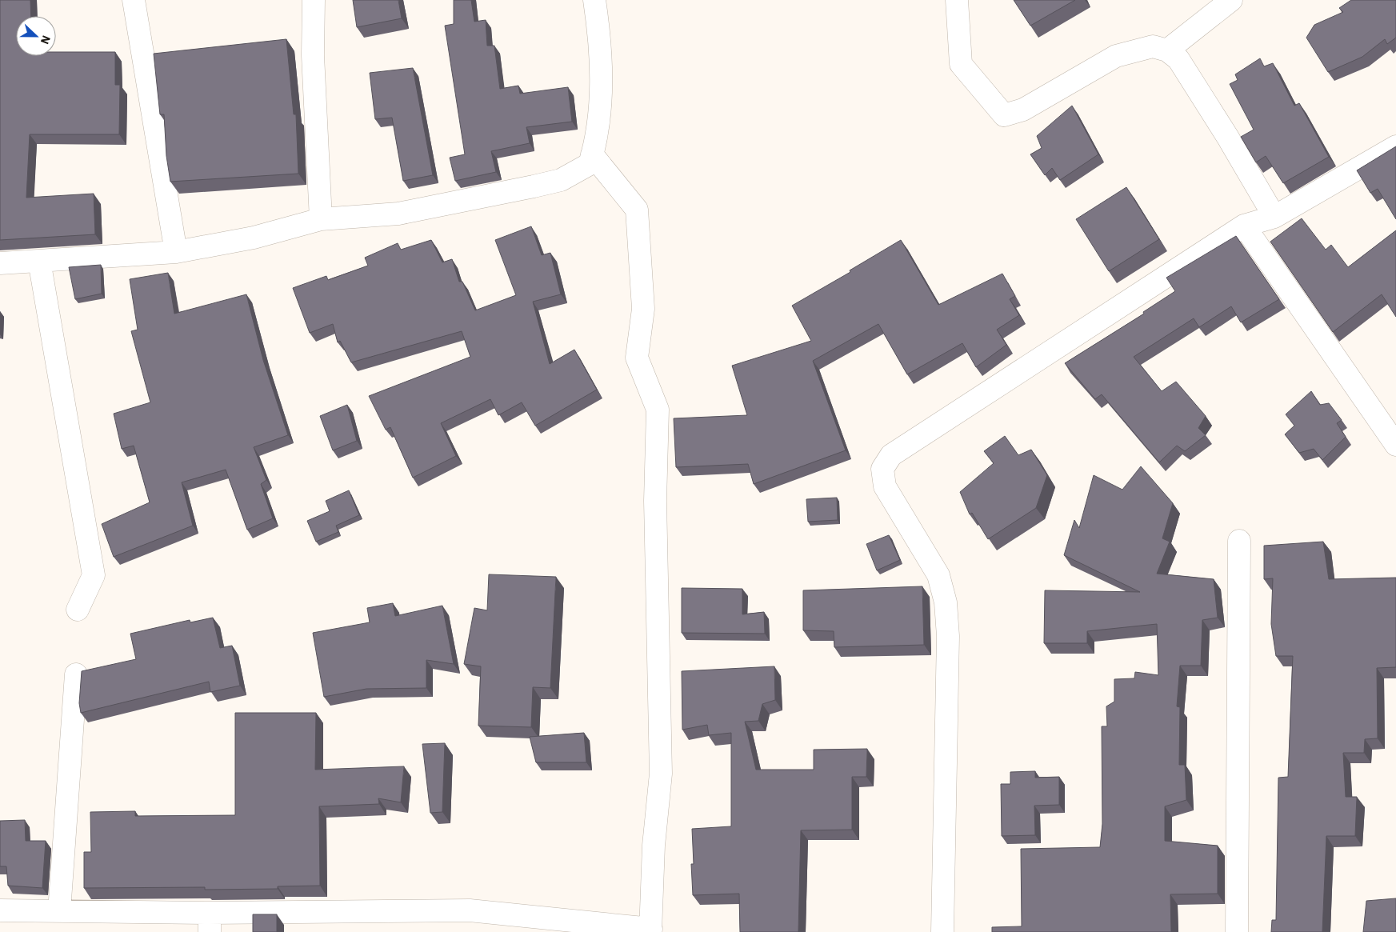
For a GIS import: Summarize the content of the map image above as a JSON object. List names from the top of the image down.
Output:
{
  "north": "right"
}
